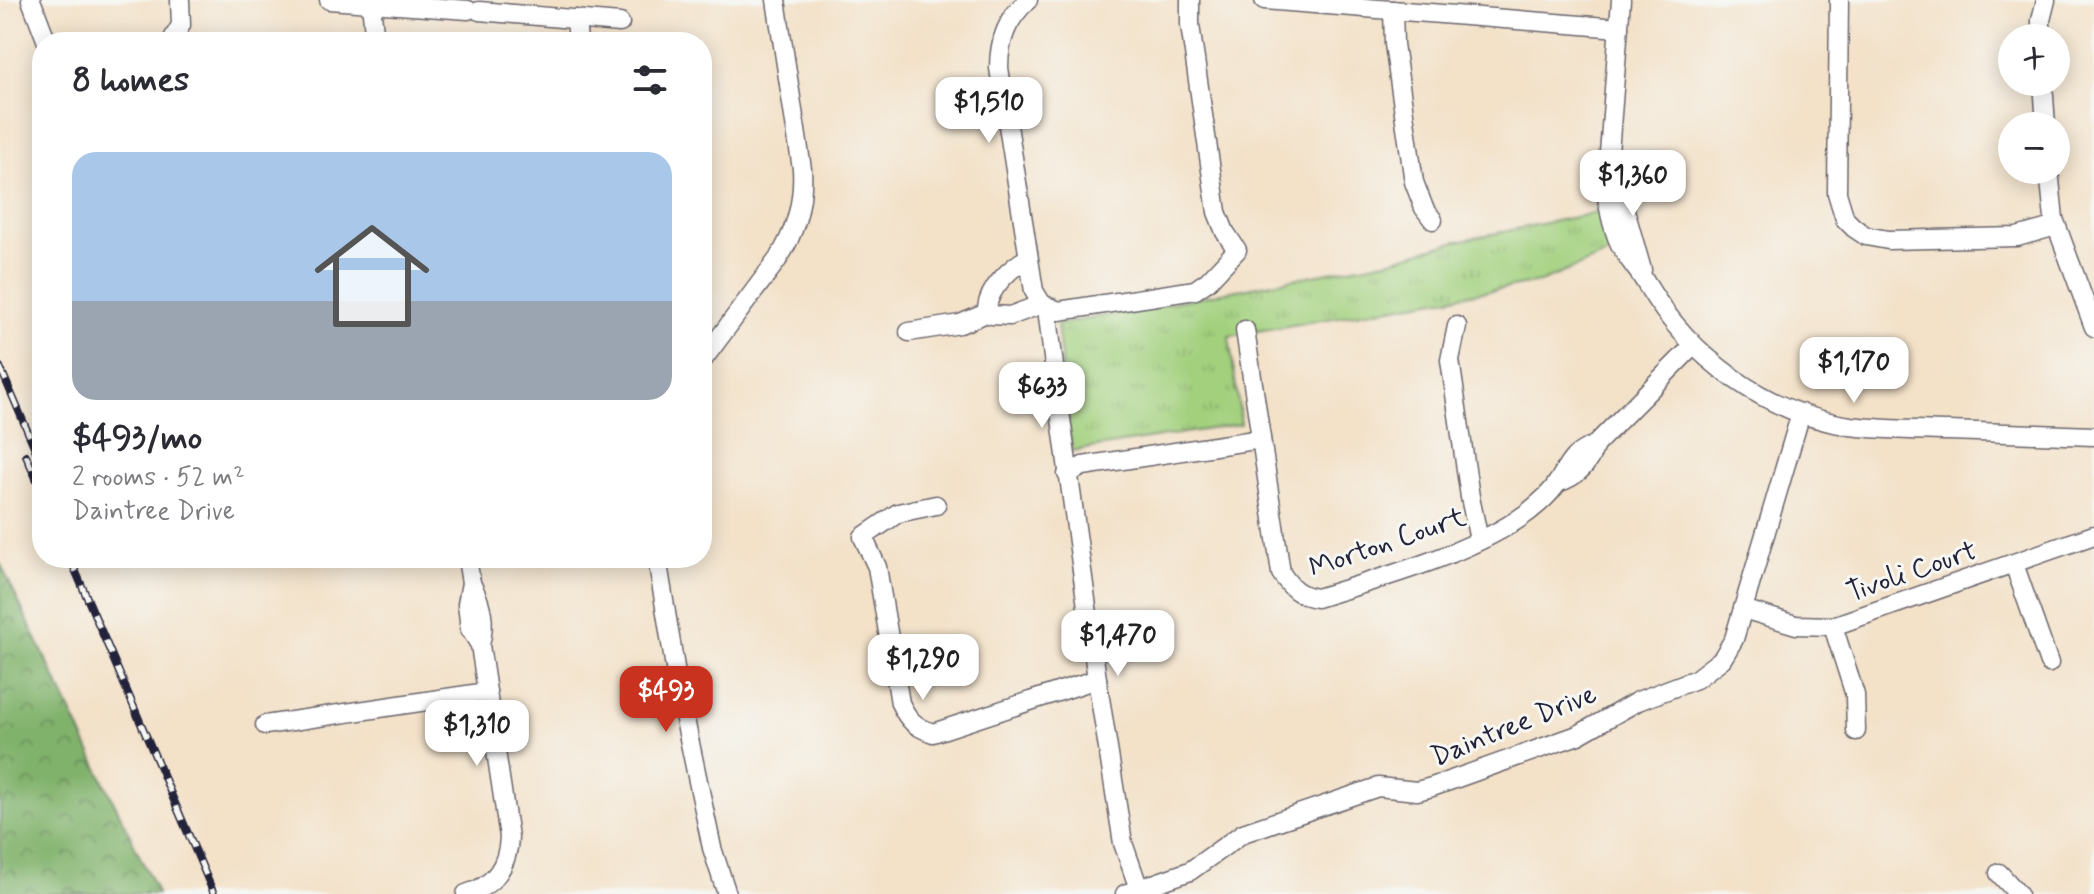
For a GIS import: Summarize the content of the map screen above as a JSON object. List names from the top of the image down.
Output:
{
  "streets": {
    "street": ["Morton Court", "Tivoli Court", "Daintree Drive"]
  },
  "crossings": [
    ["Tivoli Court", "Daintree Drive"]
  ],
  "page": {
    "map_buttons": ["+", "−"],
    "heading": "8 homes",
    "price": [
      "$1,510",
      "$1,360",
      "$1,170",
      "$633",
      "$1,470",
      "$1,290",
      "$493",
      "$1,310"
    ],
    "list": [
      {
        "name": "$493/mo",
        "note": "2 rooms · 52 m² · Daintree Drive"
      }
    ]
  }
}
